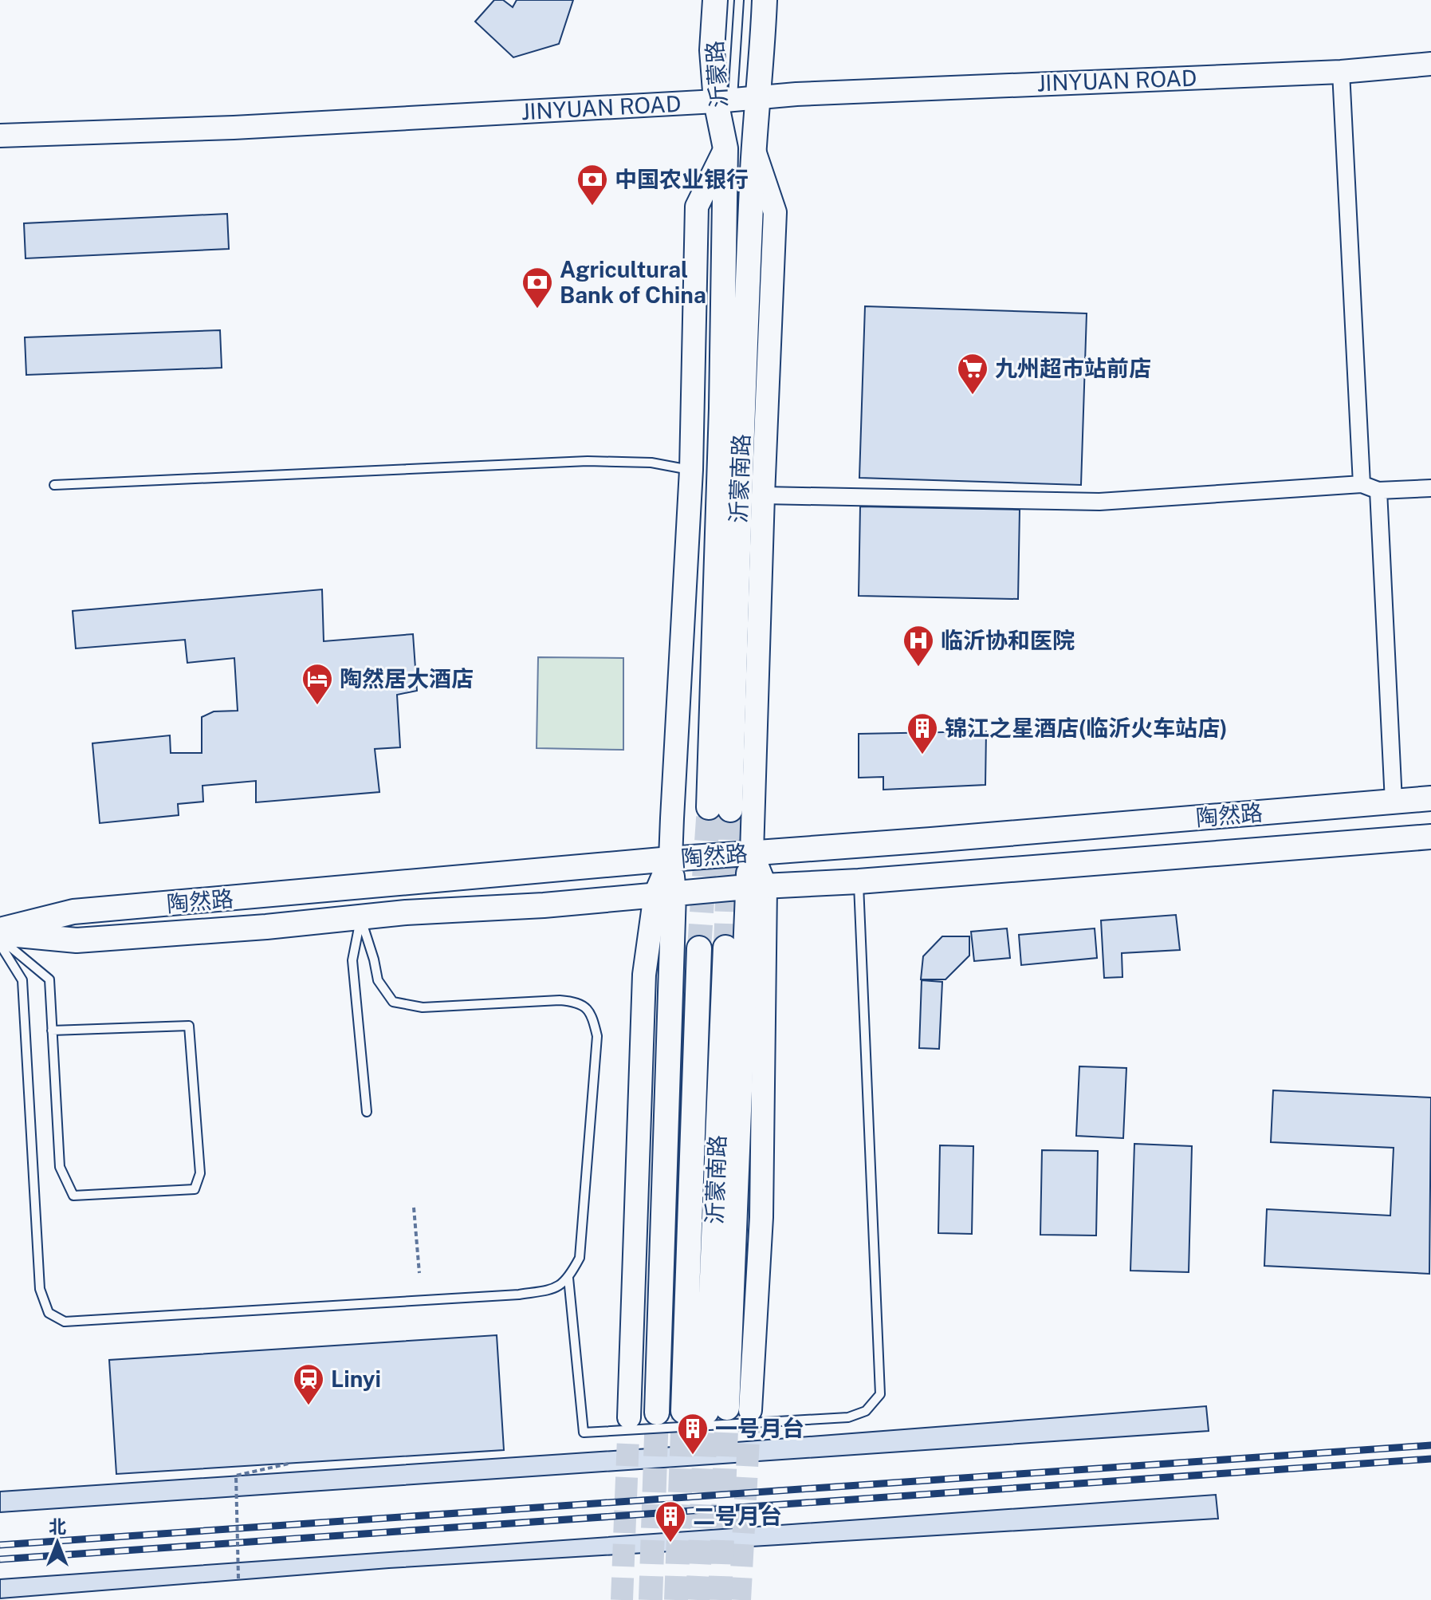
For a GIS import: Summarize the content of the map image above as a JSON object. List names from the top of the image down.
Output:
{
  "streets": {
    "main road": ["沂蒙路", "沂蒙南路", "陶然路"],
    "street": ["JINYUAN ROAD"]
  },
  "crossings": [
    ["沂蒙路", "JINYUAN ROAD"],
    ["沂蒙路", "沂蒙南路"]
  ],
  "places": {
    "bank": ["中国农业银行", "Agricultural Bank of China"],
    "supermarket": ["九州超市站前店"],
    "hospital": ["临沂协和医院"],
    "hotel": ["陶然居大酒店"],
    "building": ["锦江之星酒店(临沂火车站店)", "一号月台", "二号月台"],
    "station": ["Linyi"]
  },
  "north": "top"
}
